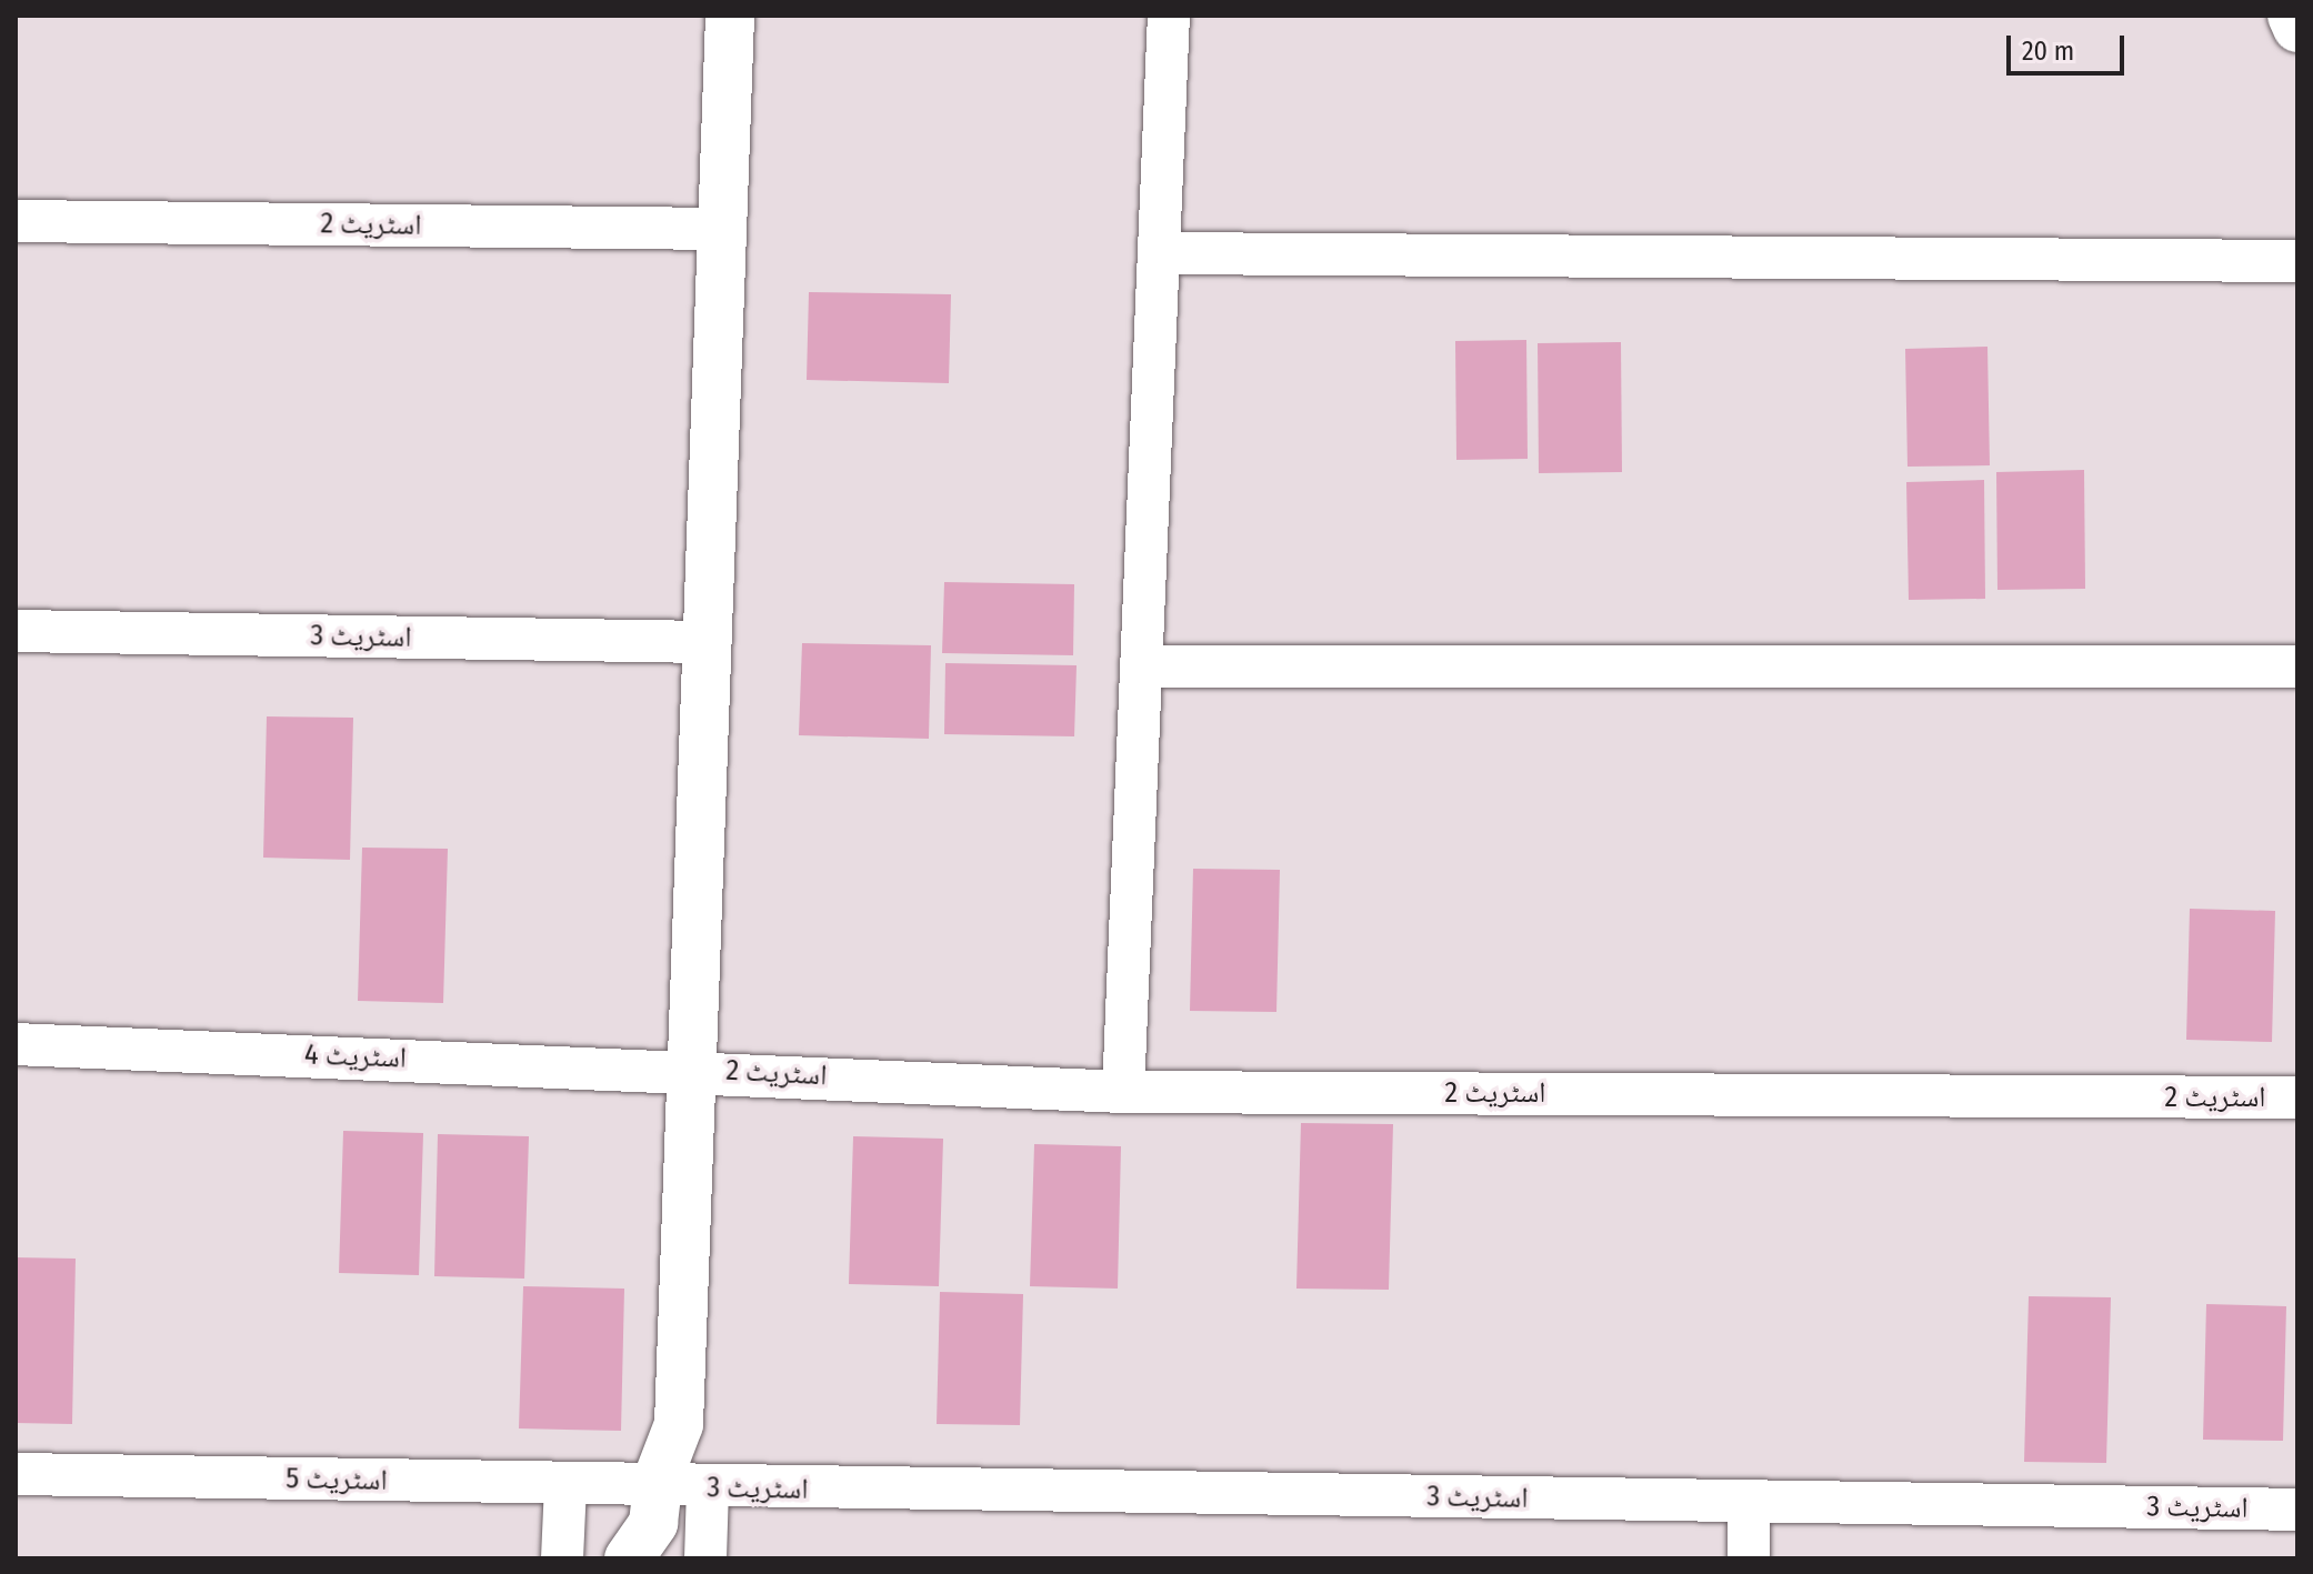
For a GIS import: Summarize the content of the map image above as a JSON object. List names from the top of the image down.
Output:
{
  "streets": {
    "street": [
      "اسٹریٹ 2",
      "اسٹریٹ 3",
      "اسٹریٹ 4",
      "اسٹریٹ 5"
    ]
  },
  "crossings": [
    ["اسٹریٹ 2", "اسٹریٹ 4"],
    ["اسٹریٹ 3", "اسٹریٹ 5"]
  ],
  "scale_bar": "20 m"
}
